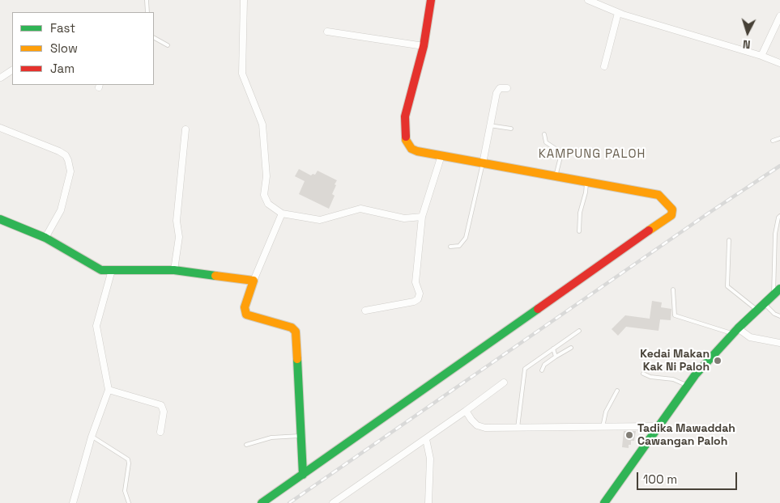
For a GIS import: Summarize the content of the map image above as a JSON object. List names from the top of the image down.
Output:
{
  "districts": ["KAMPUNG PALOH"],
  "places": ["Kedai Makan Kak Ni Paloh", "Tadika Mawaddah Cawangan Paloh"],
  "legend": ["Fast", "Slow", "Jam"],
  "scale_bar": "100 m",
  "north": "bottom"
}
